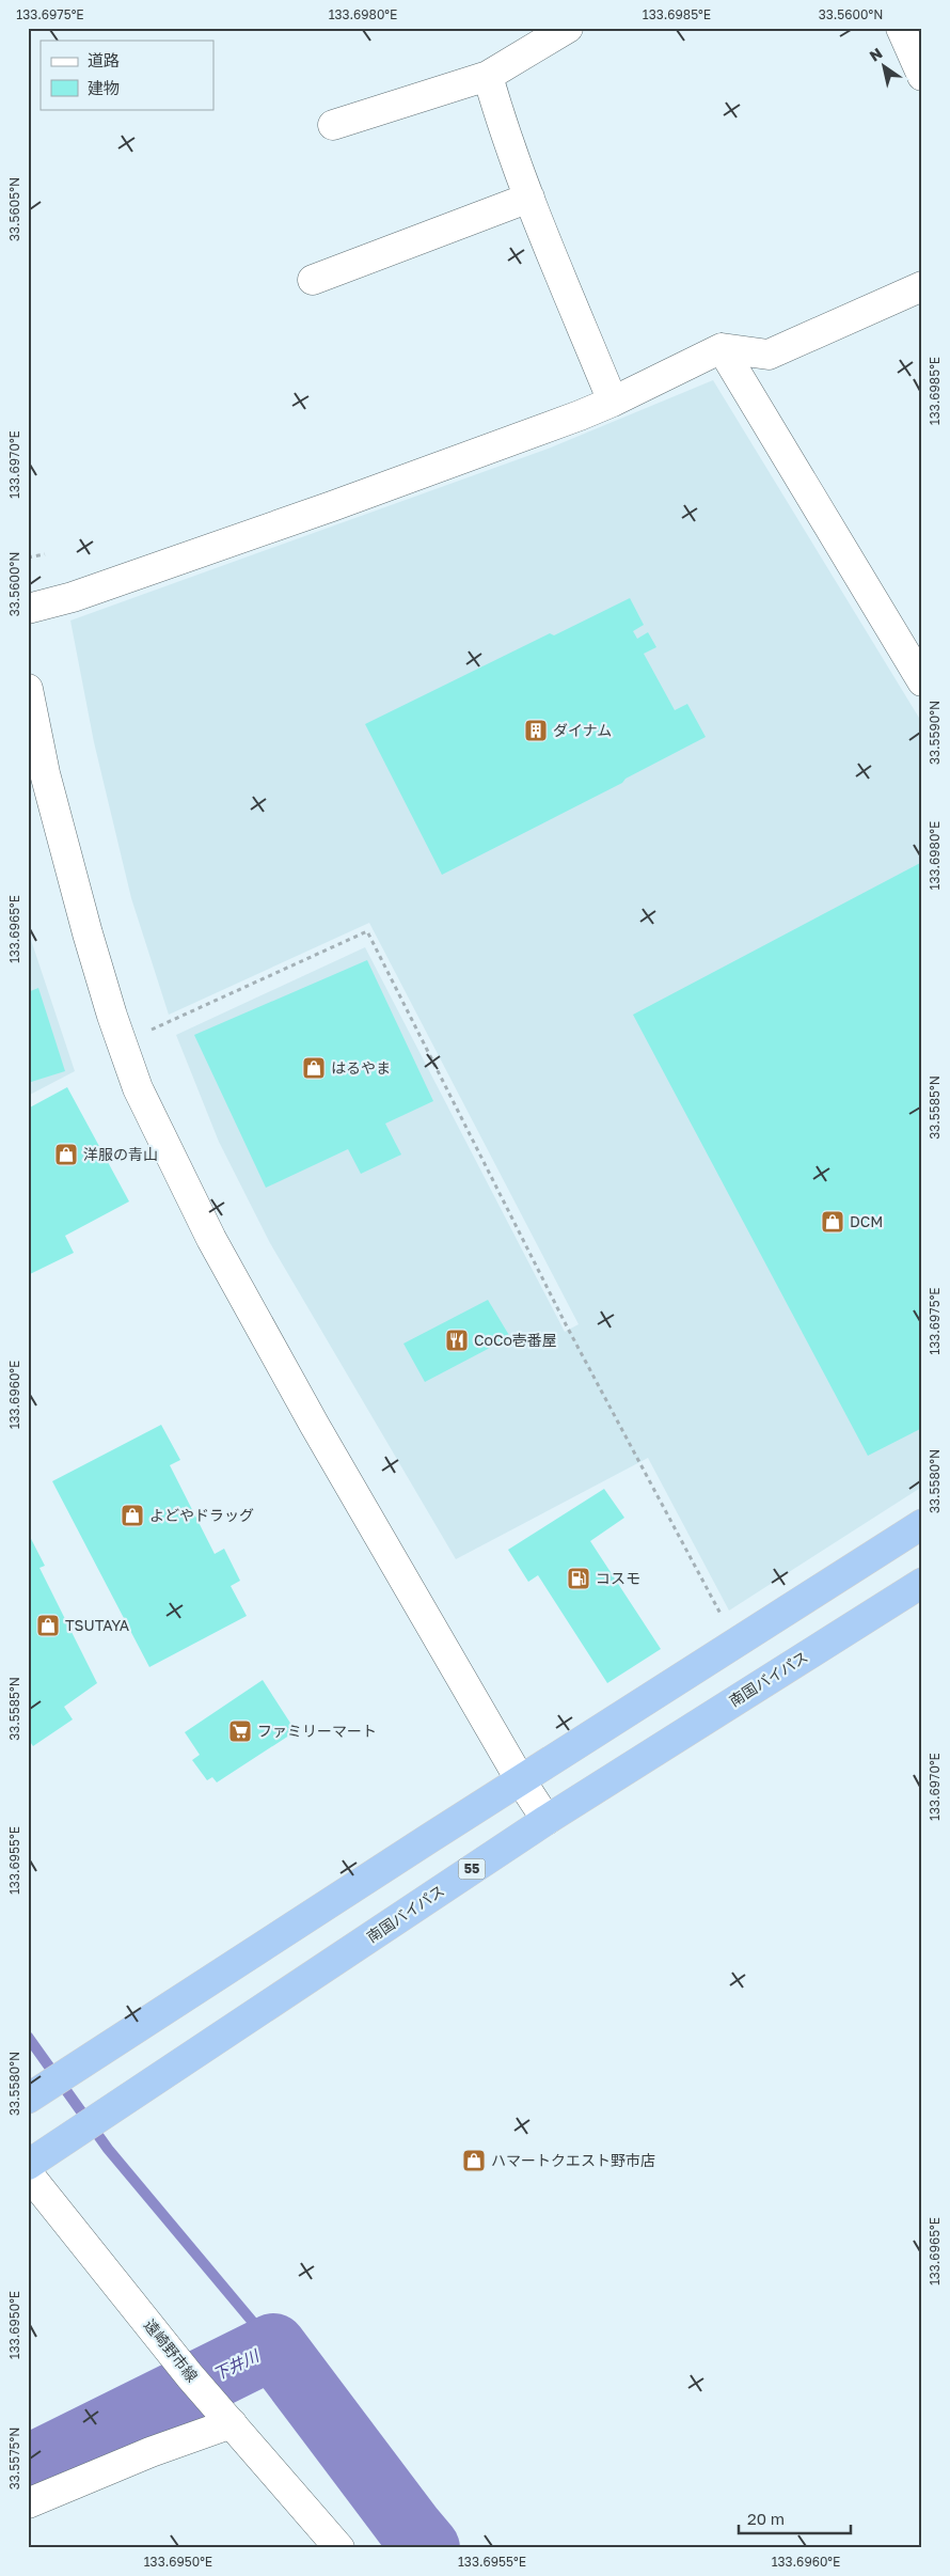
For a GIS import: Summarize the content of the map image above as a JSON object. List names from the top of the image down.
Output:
{
  "streets": {
    "highway": ["南国バイパス", "55"],
    "street": ["遠崎野市線"]
  },
  "water": ["下井川"],
  "places": {
    "building": ["ダイナム"],
    "shop": [
      "はるやま",
      "洋服の青山",
      "DCM",
      "よどやドラッグ",
      "TSUTAYA",
      "ハマートクエスト野市店"
    ],
    "restaurant": ["CoCo壱番屋"],
    "fuel station": ["コスモ"],
    "supermarket": ["ファミリーマート"]
  },
  "legend": ["道路", "建物"],
  "scale_bar": "20 m",
  "north": "top left",
  "coordinates": [
    "133.6975°E",
    "133.6980°E",
    "133.6985°E",
    "33.5600°N",
    "33.5605°N",
    "133.6970°E",
    "33.5590°N",
    "133.6965°E",
    "33.5585°N",
    "133.6960°E",
    "33.5580°N",
    "133.6955°E",
    "133.6950°E",
    "33.5575°N"
  ]
}
